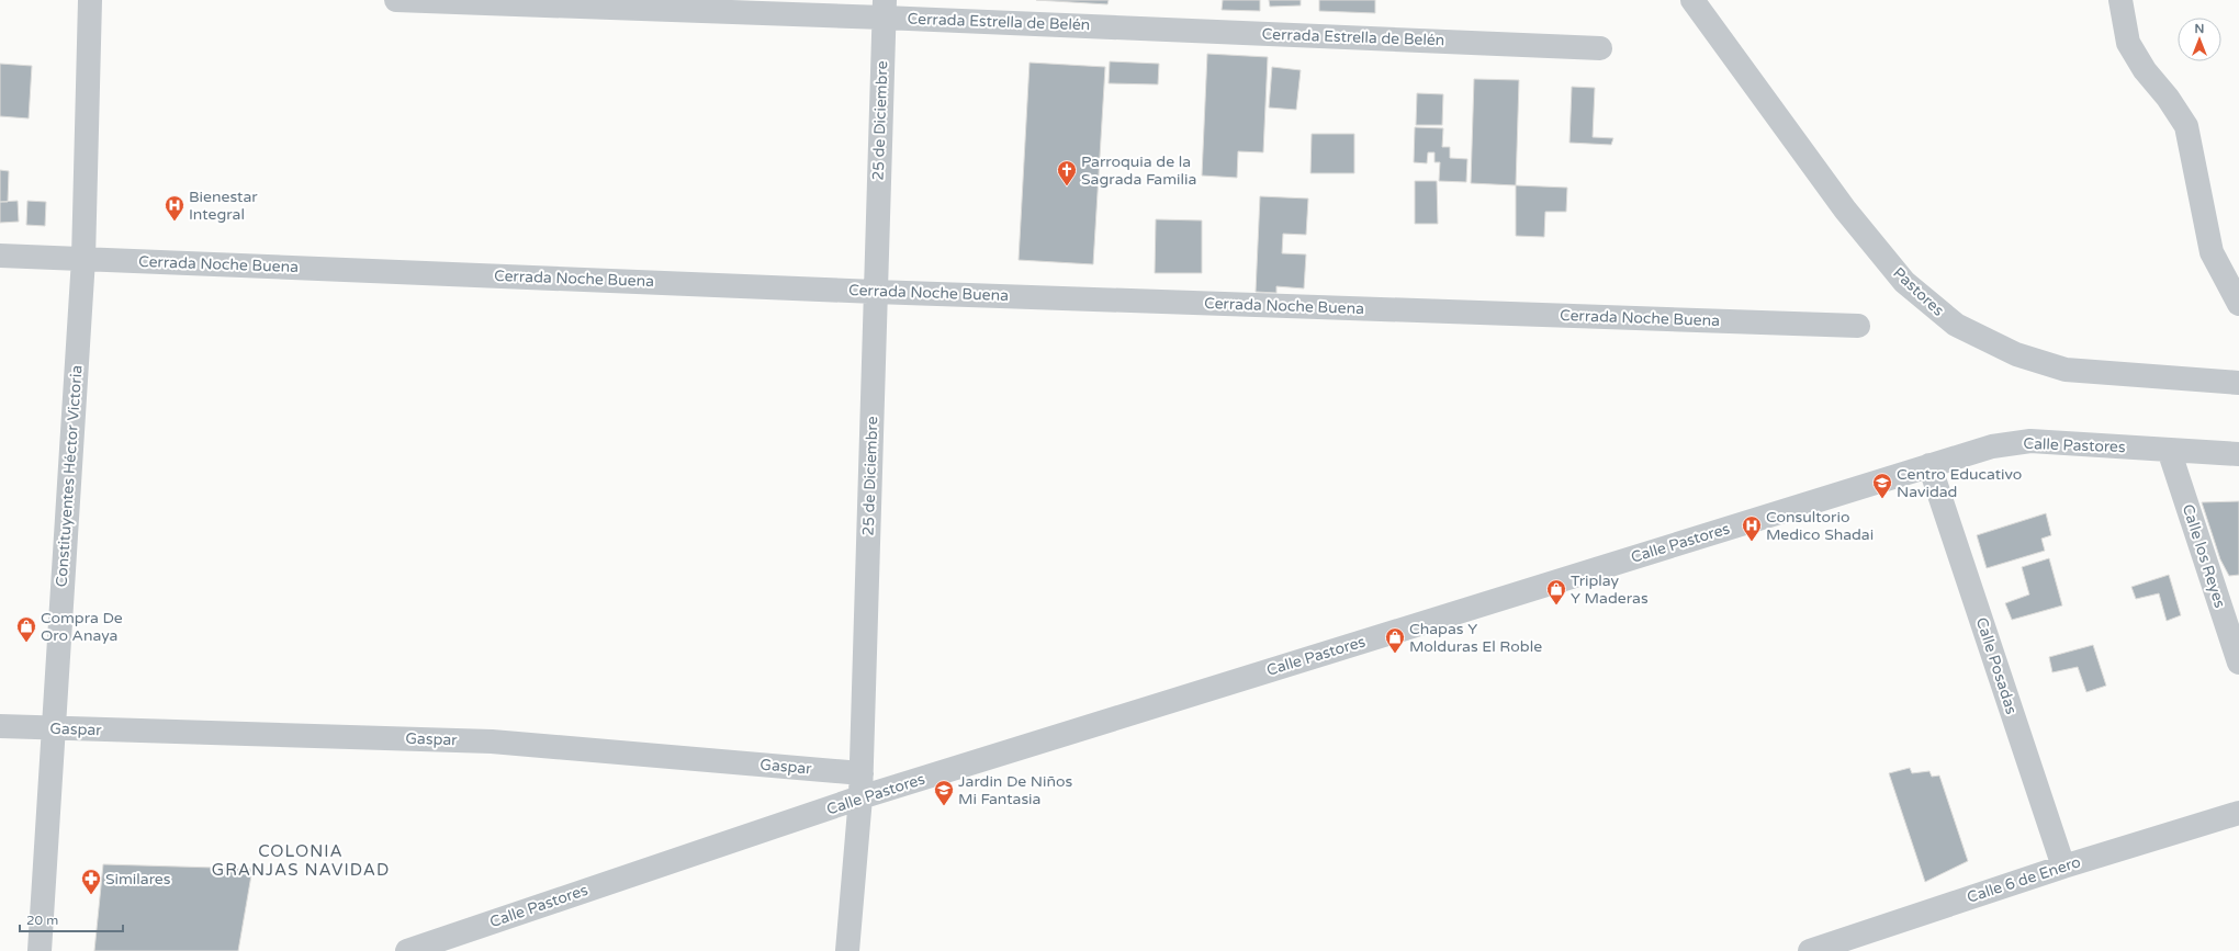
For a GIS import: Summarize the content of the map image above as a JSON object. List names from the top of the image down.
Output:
{
  "streets": {
    "street": [
      "Cerrada Estrella de Belén",
      "25 de Diciembre",
      "Cerrada Noche Buena",
      "Pastores",
      "Calle Pastores",
      "Constituyentes Héctor Victoria",
      "Calle los Reyes",
      "Calle Posadas",
      "Gaspar",
      "Calle 6 de Enero"
    ]
  },
  "crossings": [
    ["Cerrada Estrella de Belén", "25 de Diciembre"],
    ["25 de Diciembre", "Cerrada Noche Buena"],
    ["25 de Diciembre", "Calle Pastores"],
    ["25 de Diciembre", "Gaspar"],
    ["Cerrada Noche Buena", "Constituyentes Héctor Victoria"],
    ["Calle Pastores", "Calle los Reyes"],
    ["Calle Pastores", "Calle Posadas"],
    ["Constituyentes Héctor Victoria", "Gaspar"],
    ["Calle Posadas", "Calle 6 de Enero"]
  ],
  "districts": ["COLONIA GRANJAS NAVIDAD"],
  "places": {
    "church": ["Parroquia de la Sagrada Familia"],
    "hospital": ["Bienestar Integral", "Consultorio Medico Shadai"],
    "school or university": ["Centro Educativo Navidad", "Jardin De Niños Mi Fantasia"],
    "shop": ["Triplay Y Maderas", "Compra De Oro Anaya", "Chapas Y Molduras El Roble"],
    "pharmacy": ["Similares"]
  },
  "scale_bar": "20 m",
  "north": "top"
}
